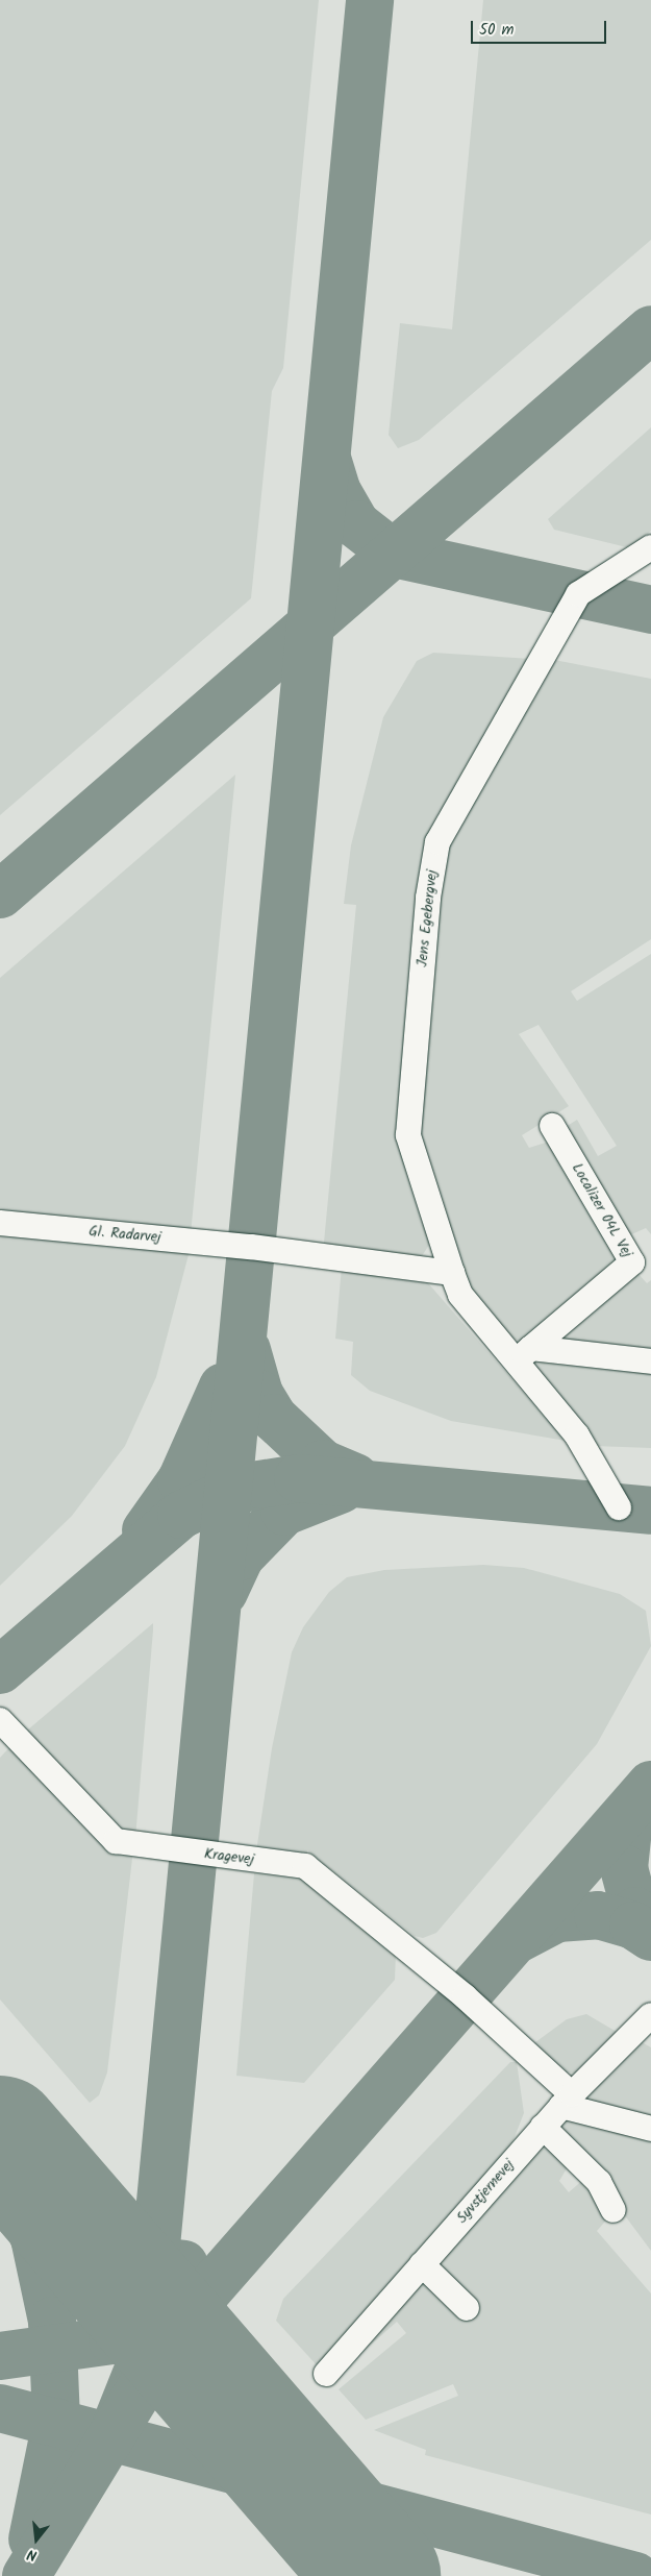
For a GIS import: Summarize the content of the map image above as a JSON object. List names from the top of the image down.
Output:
{
  "streets": {
    "lane": [
      "Jens Egebergvej",
      "Localizer 04L Vej",
      "Gl. Radarvej",
      "Kragevej",
      "Syvstjernevej"
    ]
  },
  "crossings": [
    ["Jens Egebergvej", "Localizer 04L Vej"],
    ["Jens Egebergvej", "Gl. Radarvej"],
    ["Kragevej", "Syvstjernevej"]
  ],
  "scale_bar": "50 m",
  "north": "bottom"
}
